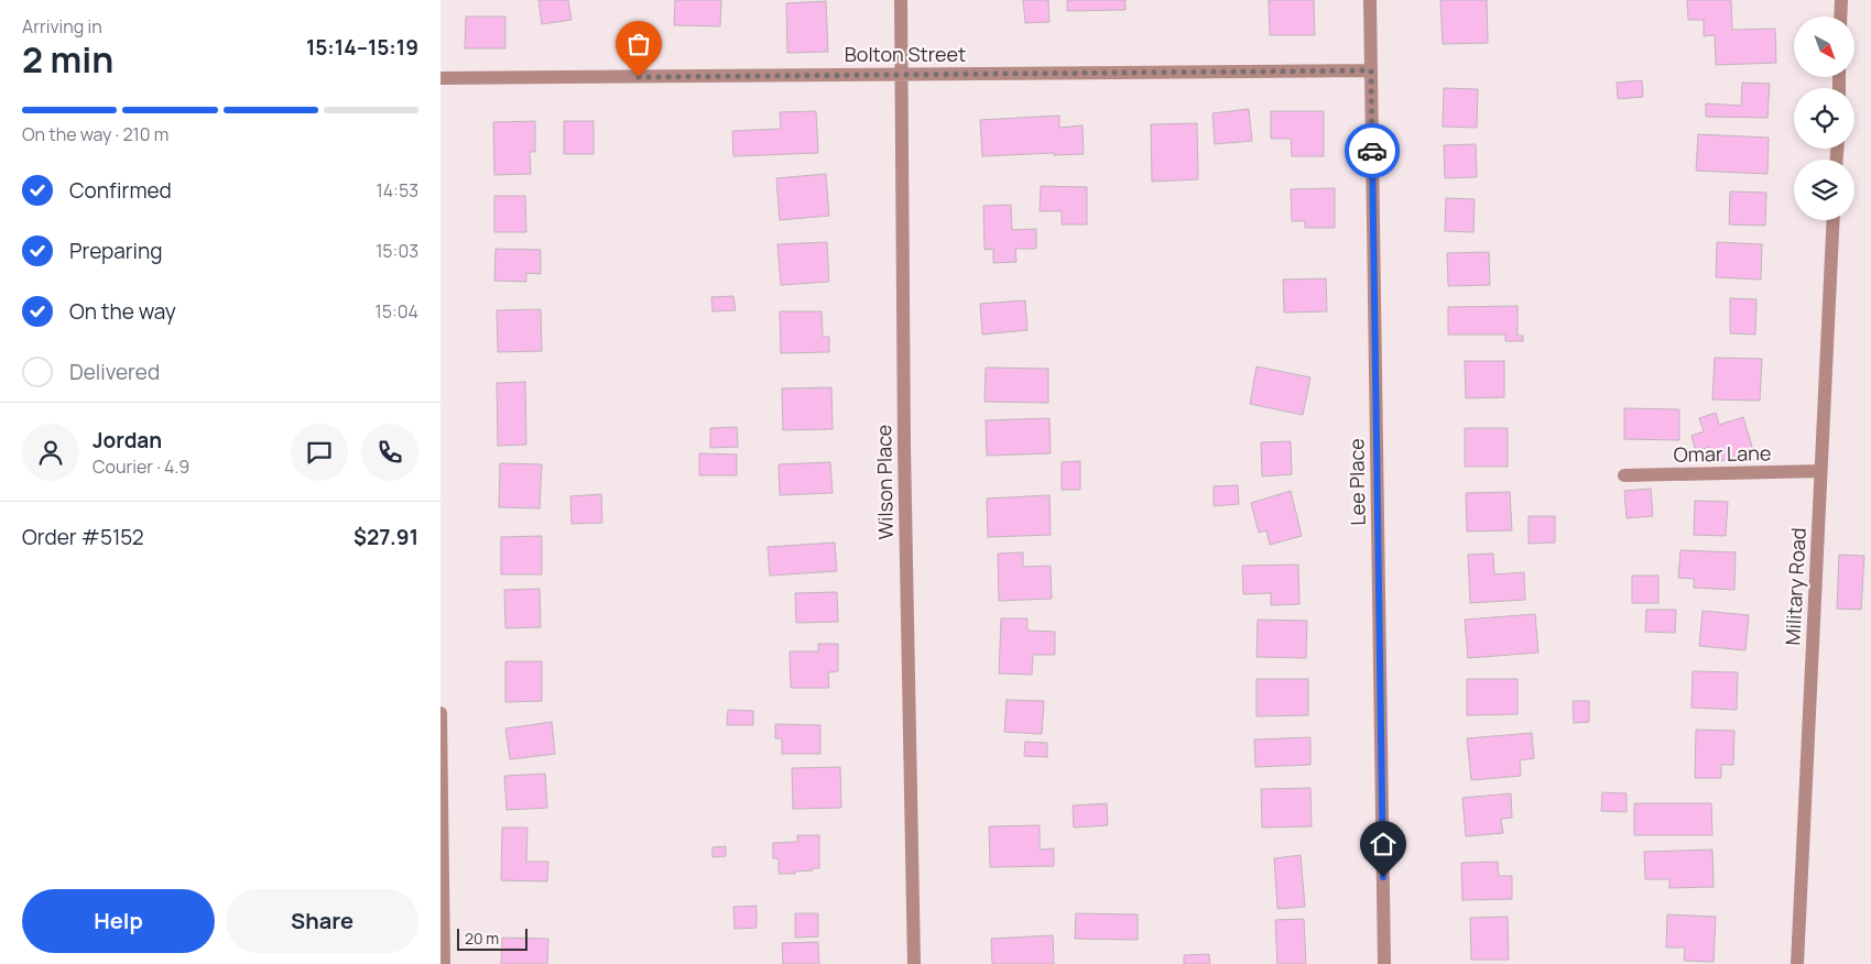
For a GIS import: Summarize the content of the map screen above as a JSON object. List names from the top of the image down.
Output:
{
  "streets": {
    "street": [
      "Bolton Street",
      "Omar Lane",
      "Wilson Place",
      "Lee Place",
      "Military Road"
    ]
  },
  "crossings": [
    ["Bolton Street", "Wilson Place"],
    ["Bolton Street", "Lee Place"],
    ["Omar Lane", "Military Road"]
  ],
  "scale_bar": "20 m",
  "north": "bottom right",
  "page": {
    "heading": ["2 min", "Arriving in", "15:14–15:19"],
    "panel": [
      "Jordan",
      "Courier · 4.9",
      "Order #5152",
      "$27.91"
    ],
    "bar": "On the way · 210 m",
    "list": [
      ["Confirmed", "14:53"],
      ["Preparing", "15:03"],
      ["On the way", "15:04"],
      "Delivered"
    ],
    "buttons": ["Help", "Share"],
    "scale": "20 m"
  }
}
